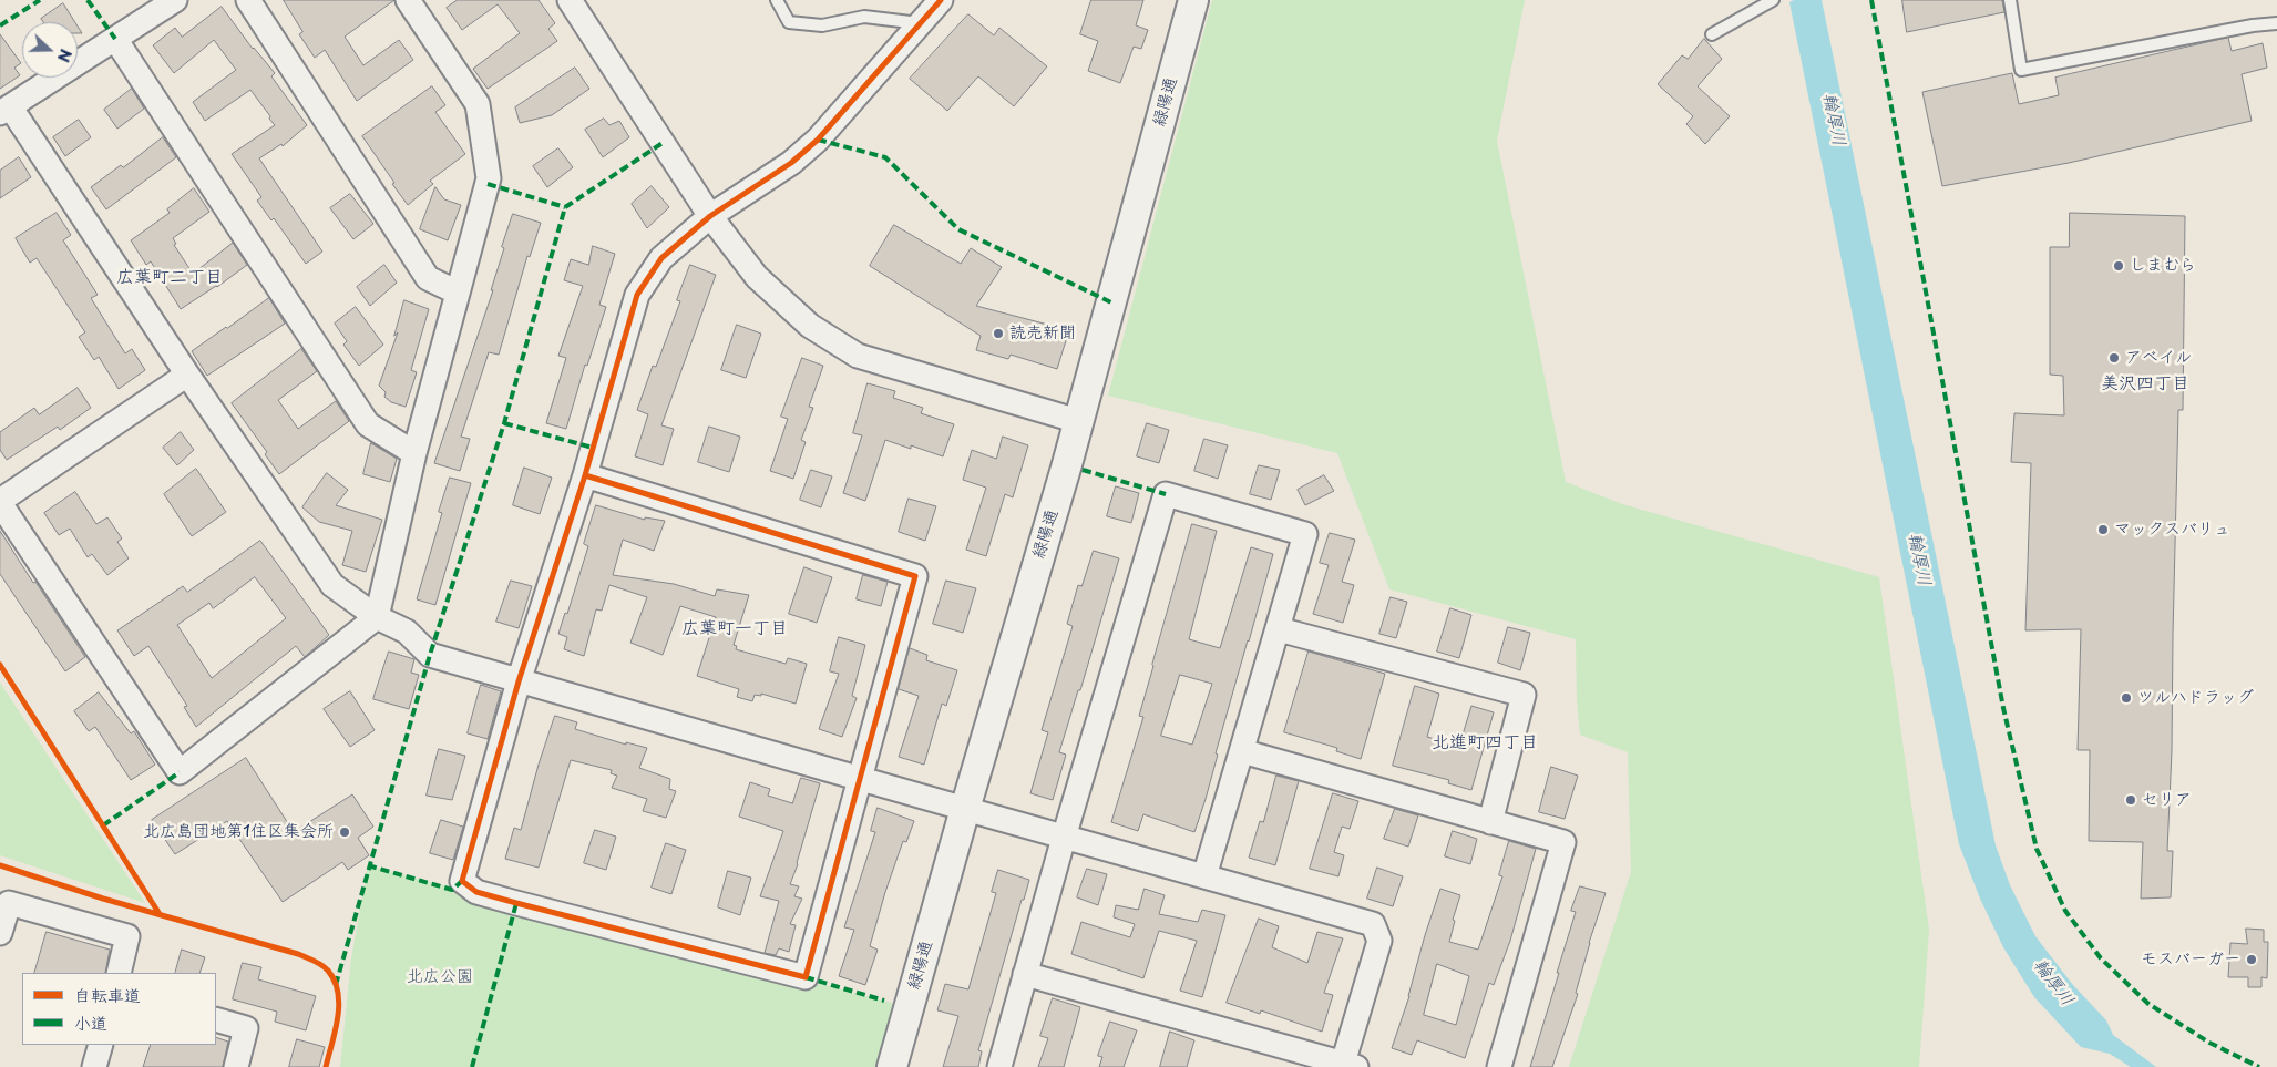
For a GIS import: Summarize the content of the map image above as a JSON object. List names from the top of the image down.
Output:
{
  "streets": {
    "street": ["緑陽通"]
  },
  "districts": [
    "広葉町二丁目",
    "美沢四丁目",
    "広葉町一丁目",
    "北進町四丁目"
  ],
  "water": ["輪厚川"],
  "parks": ["北広公園"],
  "places": [
    "しまむら",
    "読売新聞",
    "アベイル",
    "マックスバリュ",
    "ツルハドラッグ",
    "セリア",
    "北広島団地第1住区集会所",
    "モスバーガー"
  ],
  "legend": ["自転車道", "小道"],
  "north": "right"
}
